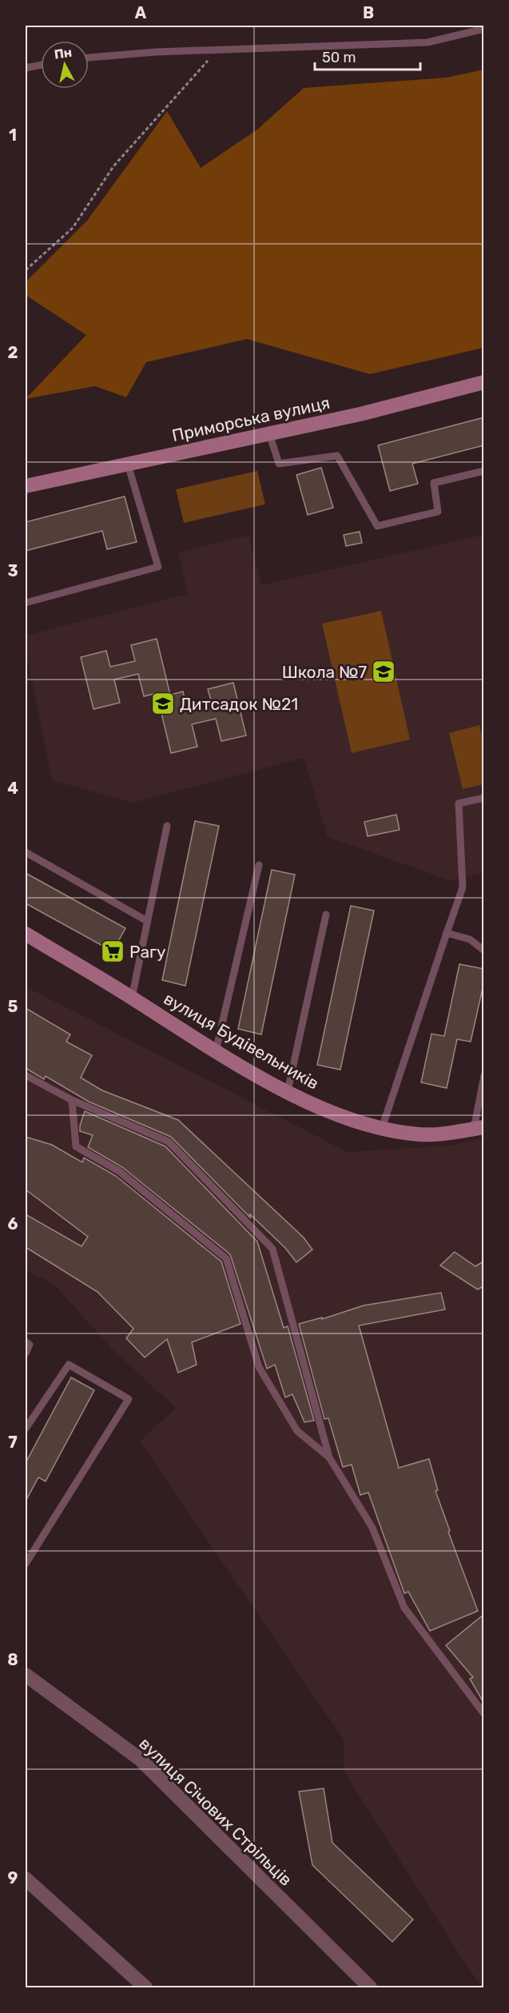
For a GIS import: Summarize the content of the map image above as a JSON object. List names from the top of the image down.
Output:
{
  "streets": {
    "street": ["Приморська вулиця", "вулиця Будівельників", "вулиця Січових Стрільців"]
  },
  "places": {
    "school or university": ["Школа №7", "Дитсадок №21"],
    "supermarket": ["Рагу"]
  },
  "scale_bar": "50 m",
  "north": "top",
  "grid": {
    "columns": ["A", "B"],
    "rows": [
      "1",
      "2",
      "3",
      "4",
      "5",
      "6",
      "7",
      "8",
      "9"
    ]
  }
}
